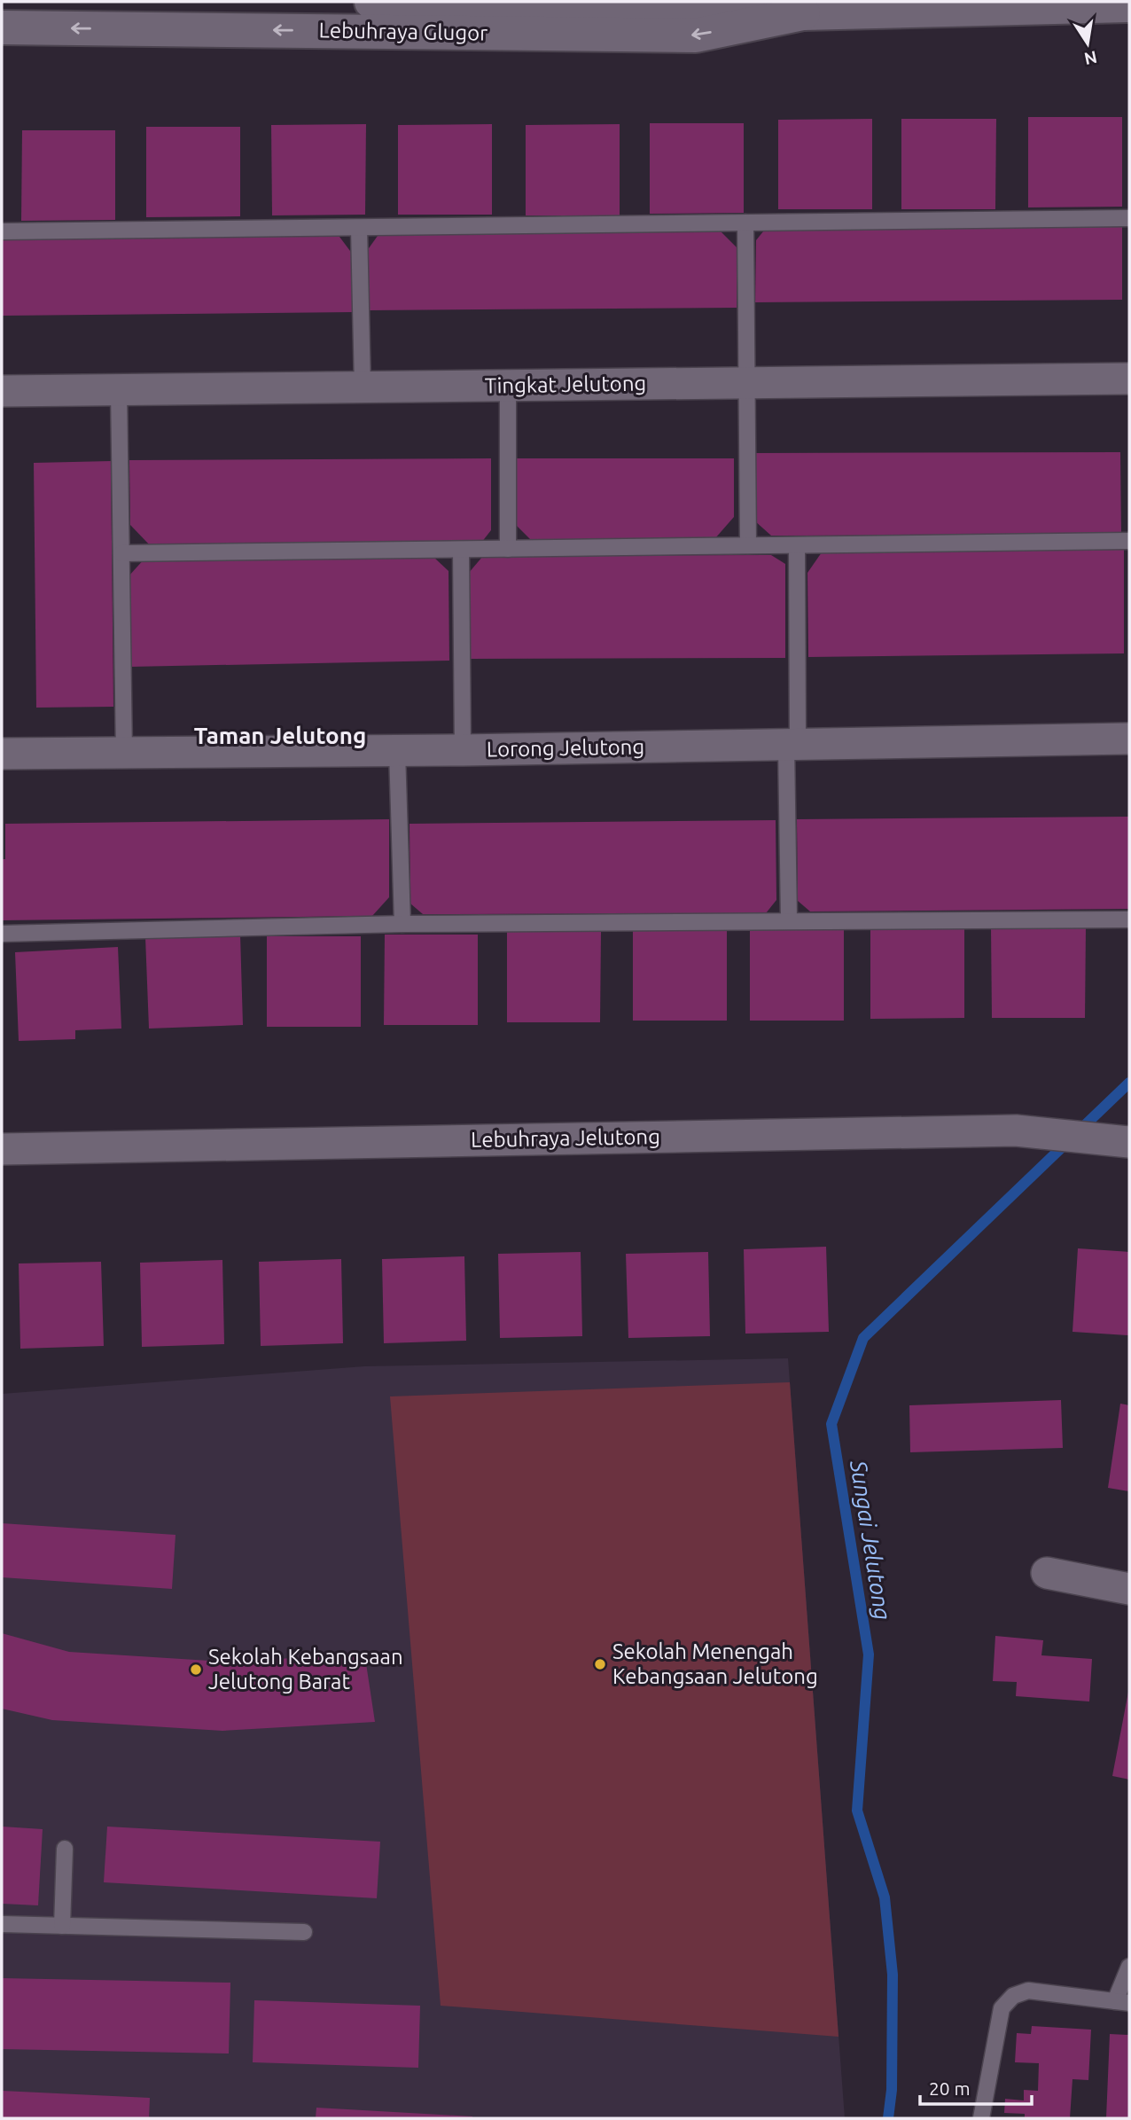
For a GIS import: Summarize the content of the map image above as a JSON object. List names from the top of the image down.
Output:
{
  "streets": {
    "street": [
      "Lebuhraya Glugor",
      "Tingkat Jelutong",
      "Lorong Jelutong",
      "Lebuhraya Jelutong"
    ]
  },
  "districts": ["Taman Jelutong"],
  "water": ["Sungai Jelutong"],
  "places": ["Sekolah Menengah Kebangsaan Jelutong", "Sekolah Kebangsaan Jelutong Barat"],
  "scale_bar": "20 m",
  "north": "bottom"
}
